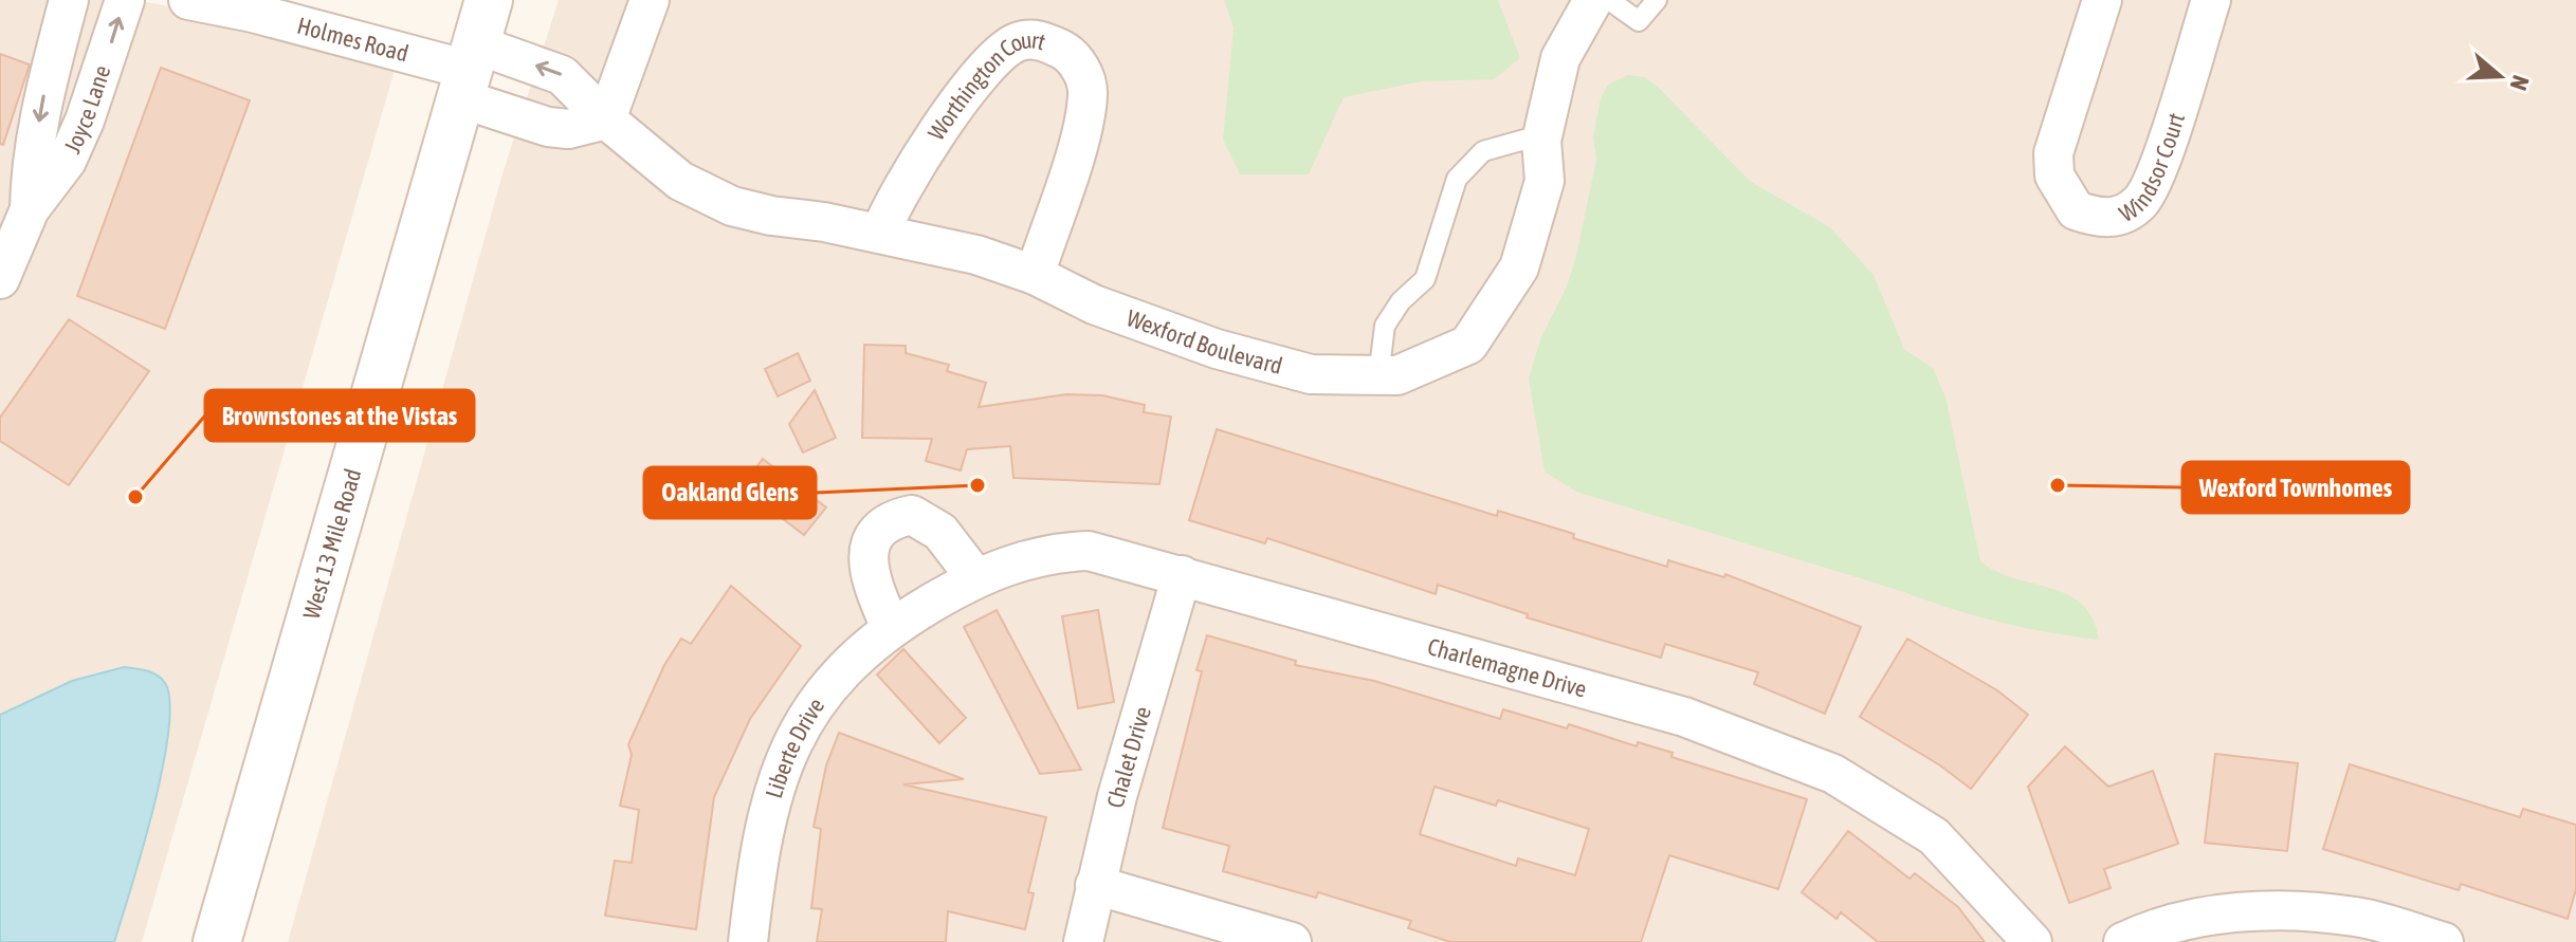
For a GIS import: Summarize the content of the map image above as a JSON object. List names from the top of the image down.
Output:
{
  "streets": {
    "street": [
      "Holmes Road",
      "Worthington Court",
      "Joyce Lane",
      "Windsor Court",
      "Wexford Boulevard",
      "West 13 Mile Road",
      "Charlemagne Drive",
      "Liberte Drive",
      "Chalet Drive"
    ]
  },
  "crossings": [
    ["Holmes Road", "Wexford Boulevard"],
    ["Holmes Road", "West 13 Mile Road"],
    ["Worthington Court", "Wexford Boulevard"],
    ["Wexford Boulevard", "West 13 Mile Road"],
    ["Charlemagne Drive", "Liberte Drive"],
    ["Charlemagne Drive", "Chalet Drive"]
  ],
  "places": ["Oakland Glens", "Wexford Townhomes", "Brownstones at the Vistas"],
  "north": "right"
}
